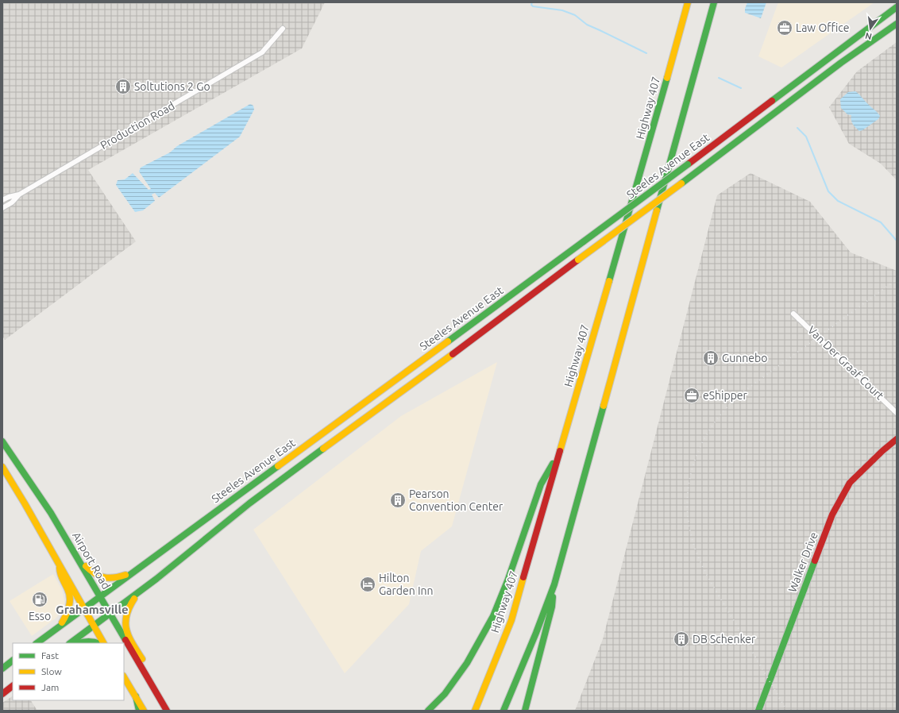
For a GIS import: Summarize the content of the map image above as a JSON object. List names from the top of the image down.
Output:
{
  "streets": {
    "main road": [
      "Highway 407",
      "Steeles Avenue East",
      "Airport Road",
      "Walker Drive"
    ],
    "street": ["Production Road", "Van Der Graaf Court"]
  },
  "crossings": [
    ["Steeles Avenue East", "Airport Road"]
  ],
  "districts": ["Grahamsville"],
  "places": {
    "office": ["Law Office", "eShipper"],
    "building": [
      "Soltutions 2 Go",
      "Gunnebo",
      "Pearson Convention Center",
      "DB Schenker"
    ],
    "hotel": ["Hilton Garden Inn"],
    "fuel station": ["Esso"]
  },
  "legend": ["Fast", "Slow", "Jam"],
  "north": "bottom"
}
